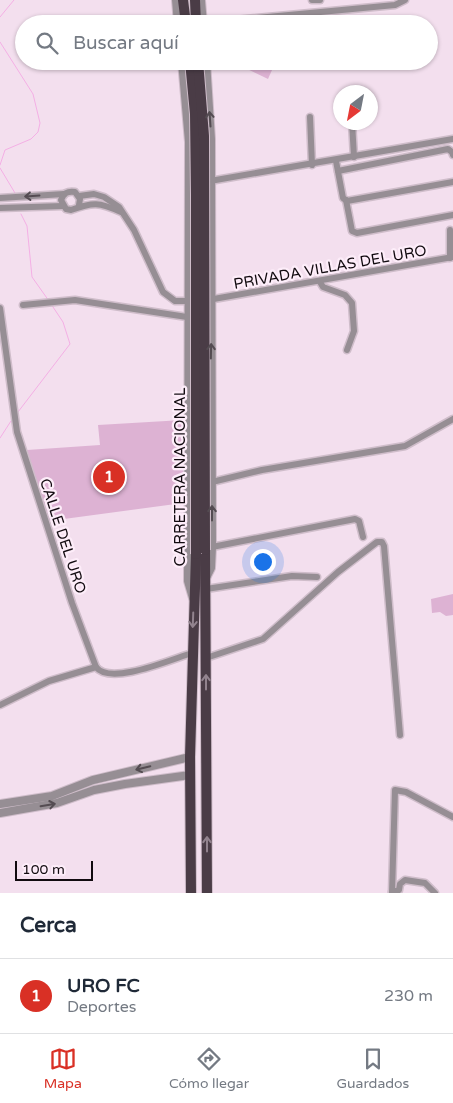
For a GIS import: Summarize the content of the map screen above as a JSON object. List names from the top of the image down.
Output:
{
  "streets": {
    "highway": ["CARRETERA NACIONAL"],
    "street": ["PRIVADA VILLAS DEL URO", "CALLE DEL URO"]
  },
  "scale_bar": "100 m",
  "north": "bottom left",
  "page": {
    "search": "Buscar aquí",
    "pins": "1",
    "scale": "100 m",
    "heading": "Cerca",
    "list": [
      {
        "mark": "1",
        "name": "URO FC",
        "note": "Deportes",
        "value": "230 m"
      }
    ],
    "nav": ["Mapa", "Cómo llegar", "Guardados"]
  }
}
